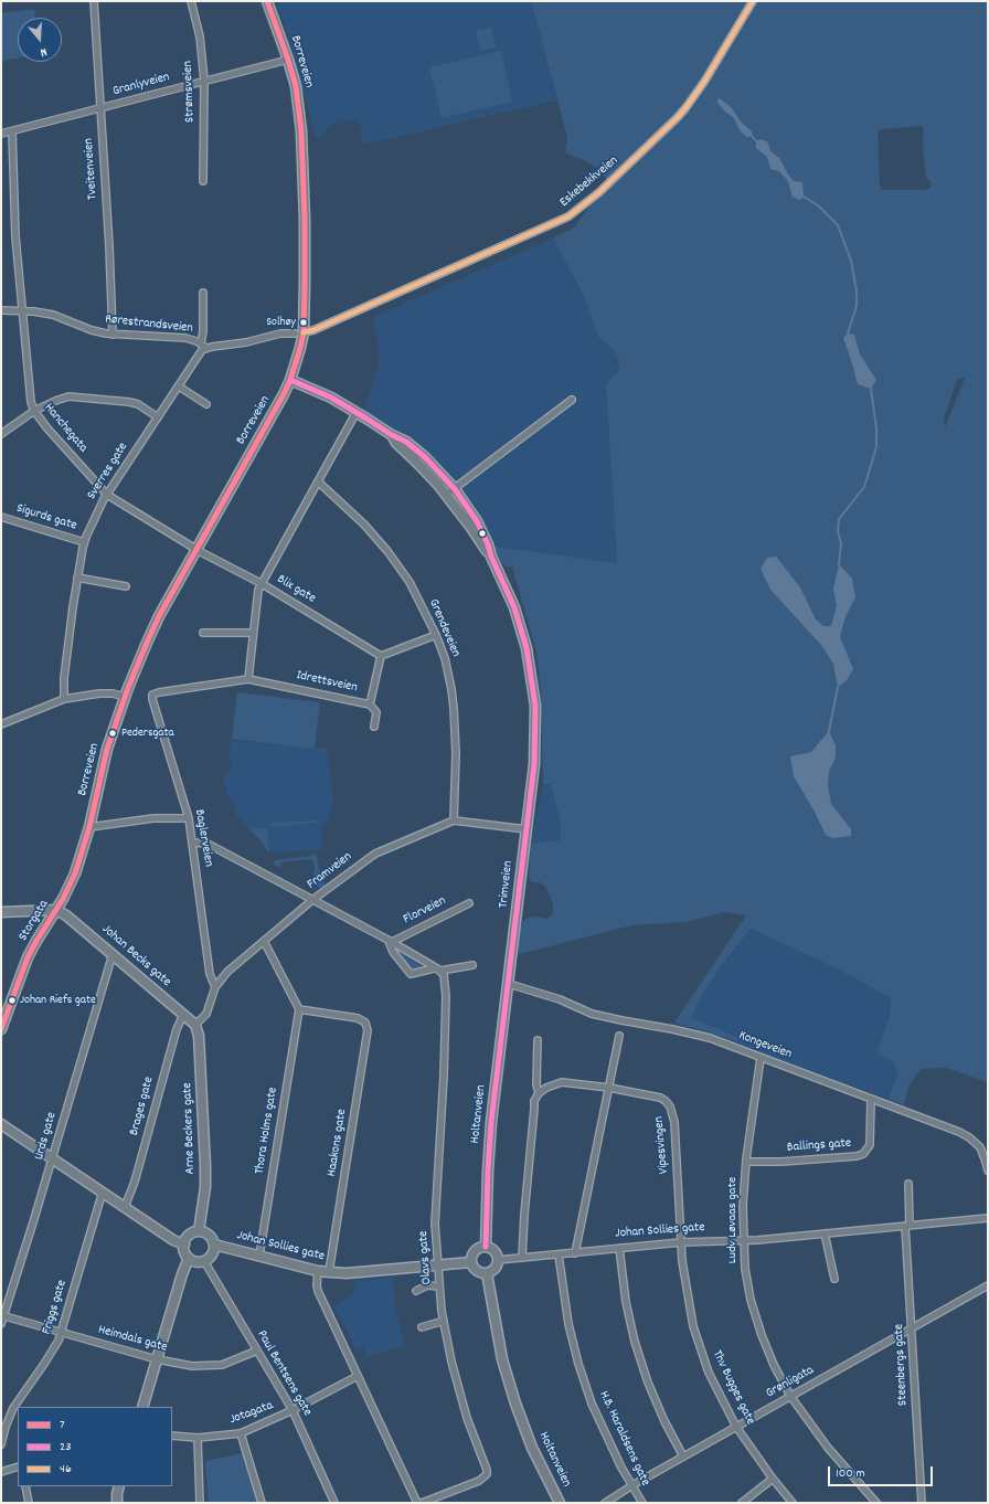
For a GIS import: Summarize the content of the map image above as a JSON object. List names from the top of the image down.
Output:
{
  "streets": {
    "main road": [
      "Borreveien",
      "Trimveien",
      "Storgata",
      "Johan Becks gate",
      "Holtanveien",
      "Arne Beckers gate",
      "Johan Sollies gate"
    ],
    "street": [
      "Granlyveien",
      "Strømsveien",
      "Tveitenveien",
      "Eskebekkveien",
      "Rørestrandsveien",
      "Hanchegata",
      "Sverres gate",
      "Sigurds gate",
      "Blix gate",
      "Grendeveien",
      "Idrettsveien",
      "Baglerveien",
      "Framveien",
      "Florveien",
      "Kongeveien",
      "Brages gate",
      "Thora Holms gate",
      "Urds gate",
      "Haakons gate",
      "Vipesvingen",
      "Ballings gate",
      "Ludv Løvaas gate",
      "Olavs gate",
      "Friggs gate",
      "Heimdals gate",
      "Steenbergs gate",
      "Paul Bentsens gate",
      "Grønligata",
      "Thv Bugges gate",
      "Jotagata",
      "H.B. Haraldsens gate"
    ]
  },
  "crossings": [
    ["Borreveien", "Granlyveien"],
    ["Borreveien", "Eskebekkveien"],
    ["Borreveien", "Rørestrandsveien"],
    ["Borreveien", "Hanchegata"],
    ["Borreveien", "Blix gate"],
    ["Borreveien", "Trimveien"],
    ["Borreveien", "Storgata"],
    ["Granlyveien", "Strømsveien"],
    ["Granlyveien", "Tveitenveien"],
    ["Granlyveien", "Hanchegata"],
    ["Tveitenveien", "Rørestrandsveien"],
    ["Eskebekkveien", "Rørestrandsveien"],
    ["Rørestrandsveien", "Hanchegata"],
    ["Rørestrandsveien", "Sverres gate"],
    ["Hanchegata", "Sverres gate"],
    ["Hanchegata", "Blix gate"],
    ["Sverres gate", "Sigurds gate"],
    ["Blix gate", "Idrettsveien"],
    ["Grendeveien", "Framveien"],
    ["Idrettsveien", "Baglerveien"],
    ["Baglerveien", "Framveien"],
    ["Framveien", "Trimveien"],
    ["Framveien", "Johan Becks gate"],
    ["Framveien", "Arne Beckers gate"],
    ["Trimveien", "Kongeveien"],
    ["Trimveien", "Holtanveien"],
    ["Storgata", "Johan Becks gate"],
    ["Johan Becks gate", "Brages gate"],
    ["Johan Becks gate", "Arne Beckers gate"],
    ["Johan Becks gate", "Urds gate"],
    ["Kongeveien", "Holtanveien"],
    ["Kongeveien", "Ballings gate"],
    ["Kongeveien", "Ludv Løvaas gate"],
    ["Holtanveien", "Johan Sollies gate"],
    ["Arne Beckers gate", "Johan Sollies gate"],
    ["Arne Beckers gate", "Paul Bentsens gate"],
    ["Thora Holms gate", "Haakons gate"],
    ["Thora Holms gate", "Johan Sollies gate"],
    ["Urds gate", "Heimdals gate"],
    ["Haakons gate", "Johan Sollies gate"],
    ["Vipesvingen", "Johan Sollies gate"],
    ["Vipesvingen", "Thv Bugges gate"],
    ["Ballings gate", "Ludv Løvaas gate"],
    ["Ludv Løvaas gate", "Johan Sollies gate"],
    ["Ludv Løvaas gate", "Grønligata"],
    ["Johan Sollies gate", "Olavs gate"],
    ["Johan Sollies gate", "Steenbergs gate"],
    ["Johan Sollies gate", "Paul Bentsens gate"],
    ["Johan Sollies gate", "Thv Bugges gate"],
    ["Johan Sollies gate", "H.B. Haraldsens gate"],
    ["Friggs gate", "Heimdals gate"],
    ["Heimdals gate", "Paul Bentsens gate"],
    ["Steenbergs gate", "Grønligata"],
    ["Paul Bentsens gate", "Jotagata"],
    ["Grønligata", "Thv Bugges gate"],
    ["Grønligata", "H.B. Haraldsens gate"]
  ],
  "places": ["Solhøy", "Pedersgata", "Johan Riefs gate"],
  "lines": ["transit line 7", "transit line 46", "transit line 23"],
  "legend": ["7", "23", "46"],
  "scale_bar": "100 m",
  "north": "bottom"
}
